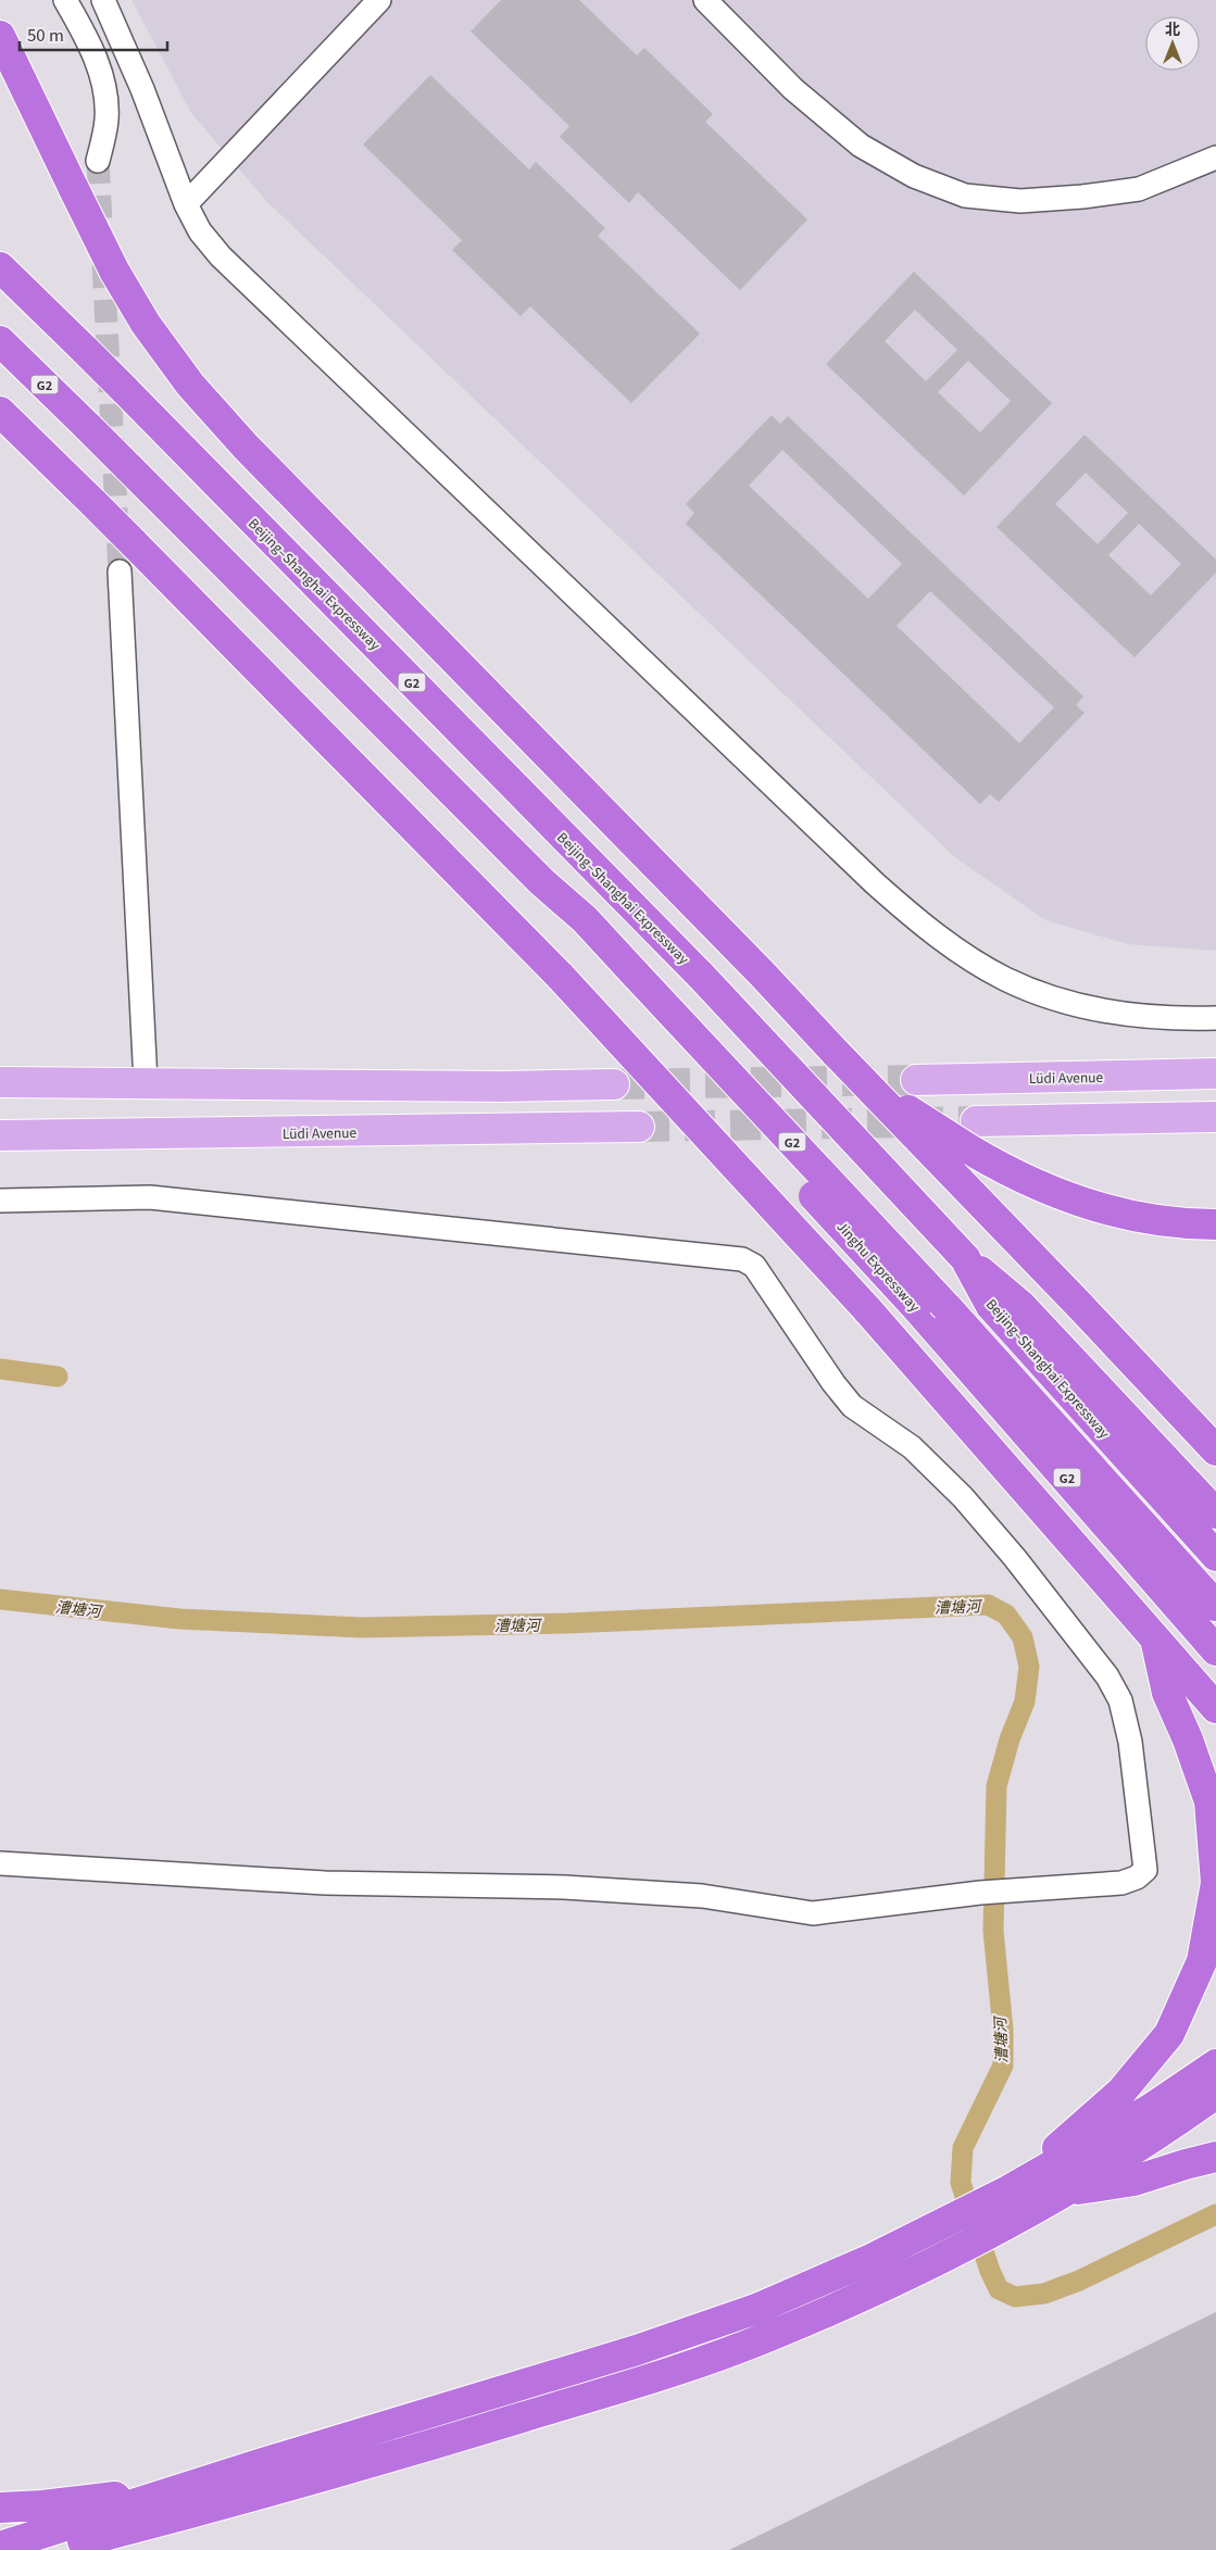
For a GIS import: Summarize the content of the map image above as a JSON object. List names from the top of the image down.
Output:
{
  "streets": {
    "highway": ["G2", "Beijing–Shanghai Expressway", "Jinghu Expressway"],
    "main road": ["Lüdi Avenue"]
  },
  "crossings": [
    ["G2", "Beijing–Shanghai Expressway"],
    ["G2", "Jinghu Expressway"]
  ],
  "water": ["漕塘河"],
  "scale_bar": "50 m",
  "north": "top"
}
